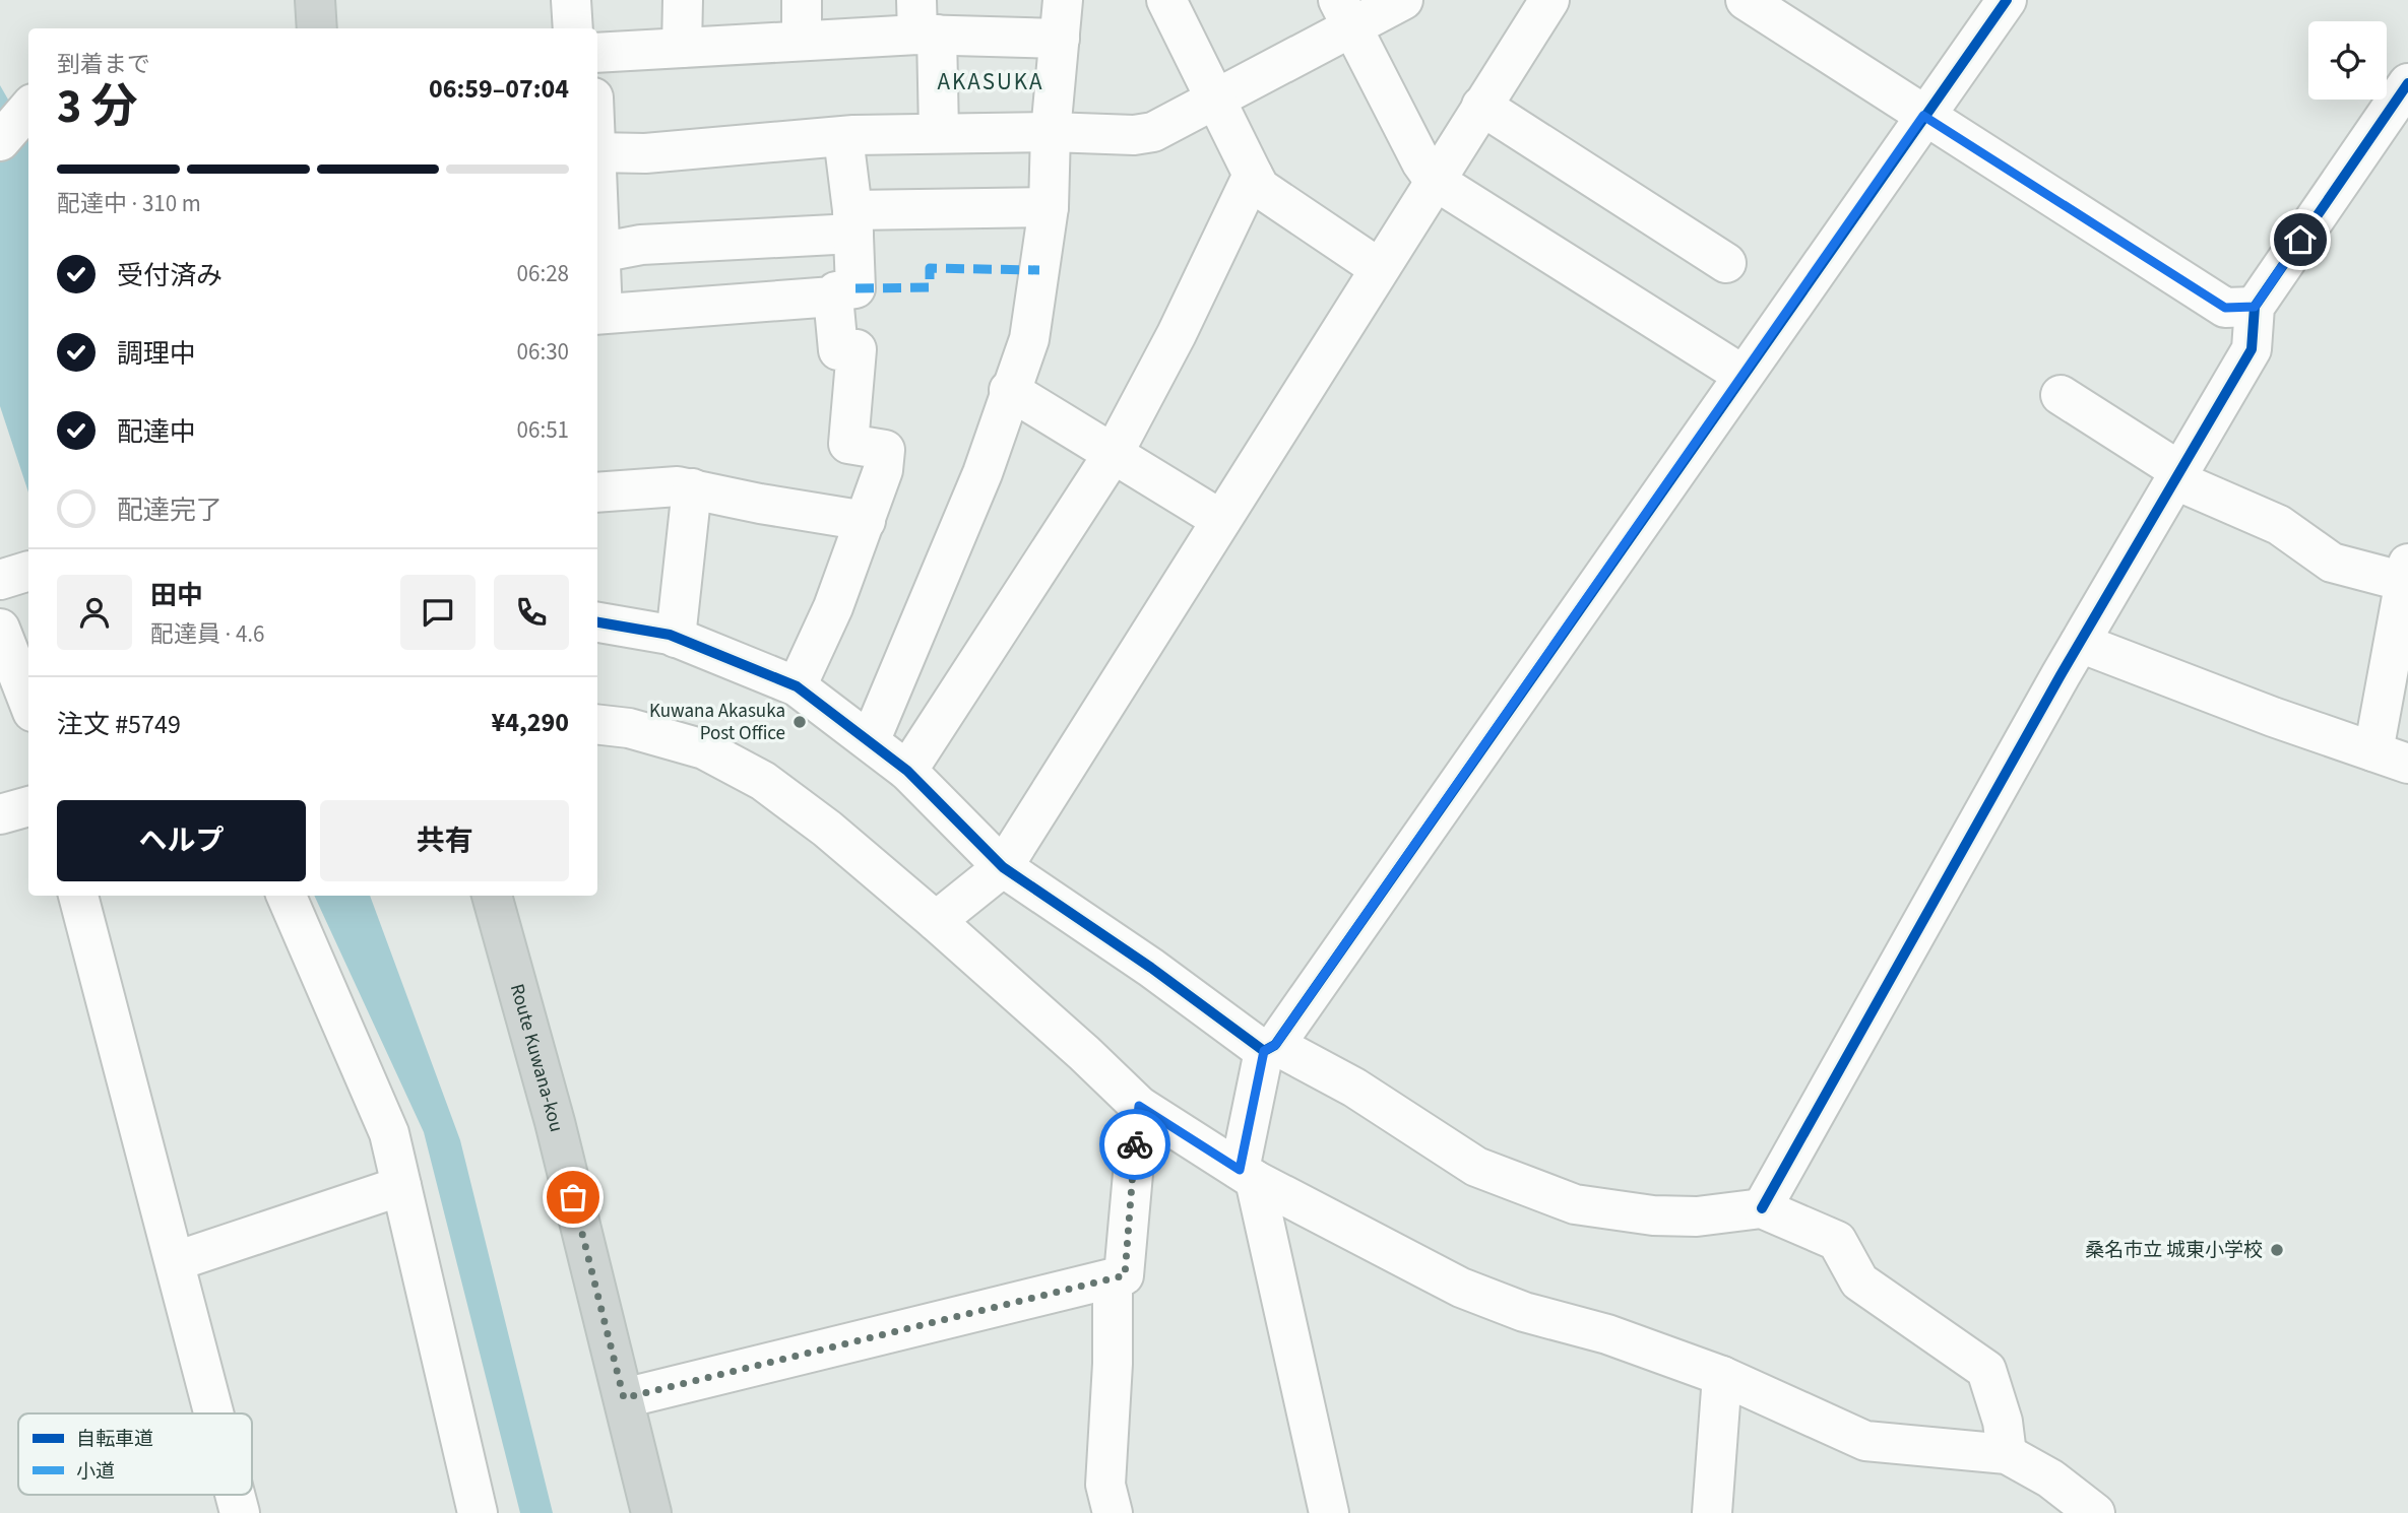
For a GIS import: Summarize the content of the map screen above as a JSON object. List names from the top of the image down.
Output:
{
  "streets": {
    "main road": ["Route Kuwana-kou"]
  },
  "districts": ["AKASUKA"],
  "places": ["Kuwana Akasuka Post Office", "桑名市立 城東小学校"],
  "legend": ["自転車道", "小道"],
  "page": {
    "heading": ["3 分", "到着まで", "06:59–07:04"],
    "panel": [
      "田中",
      "配達員 · 4.6",
      "注文 #5749",
      "¥4,290"
    ],
    "bar": "配達中 · 310 m",
    "list": [
      ["受付済み", "06:28"],
      ["調理中", "06:30"],
      ["配達中", "06:51"],
      "配達完了"
    ],
    "buttons": ["ヘルプ", "共有"]
  }
}
